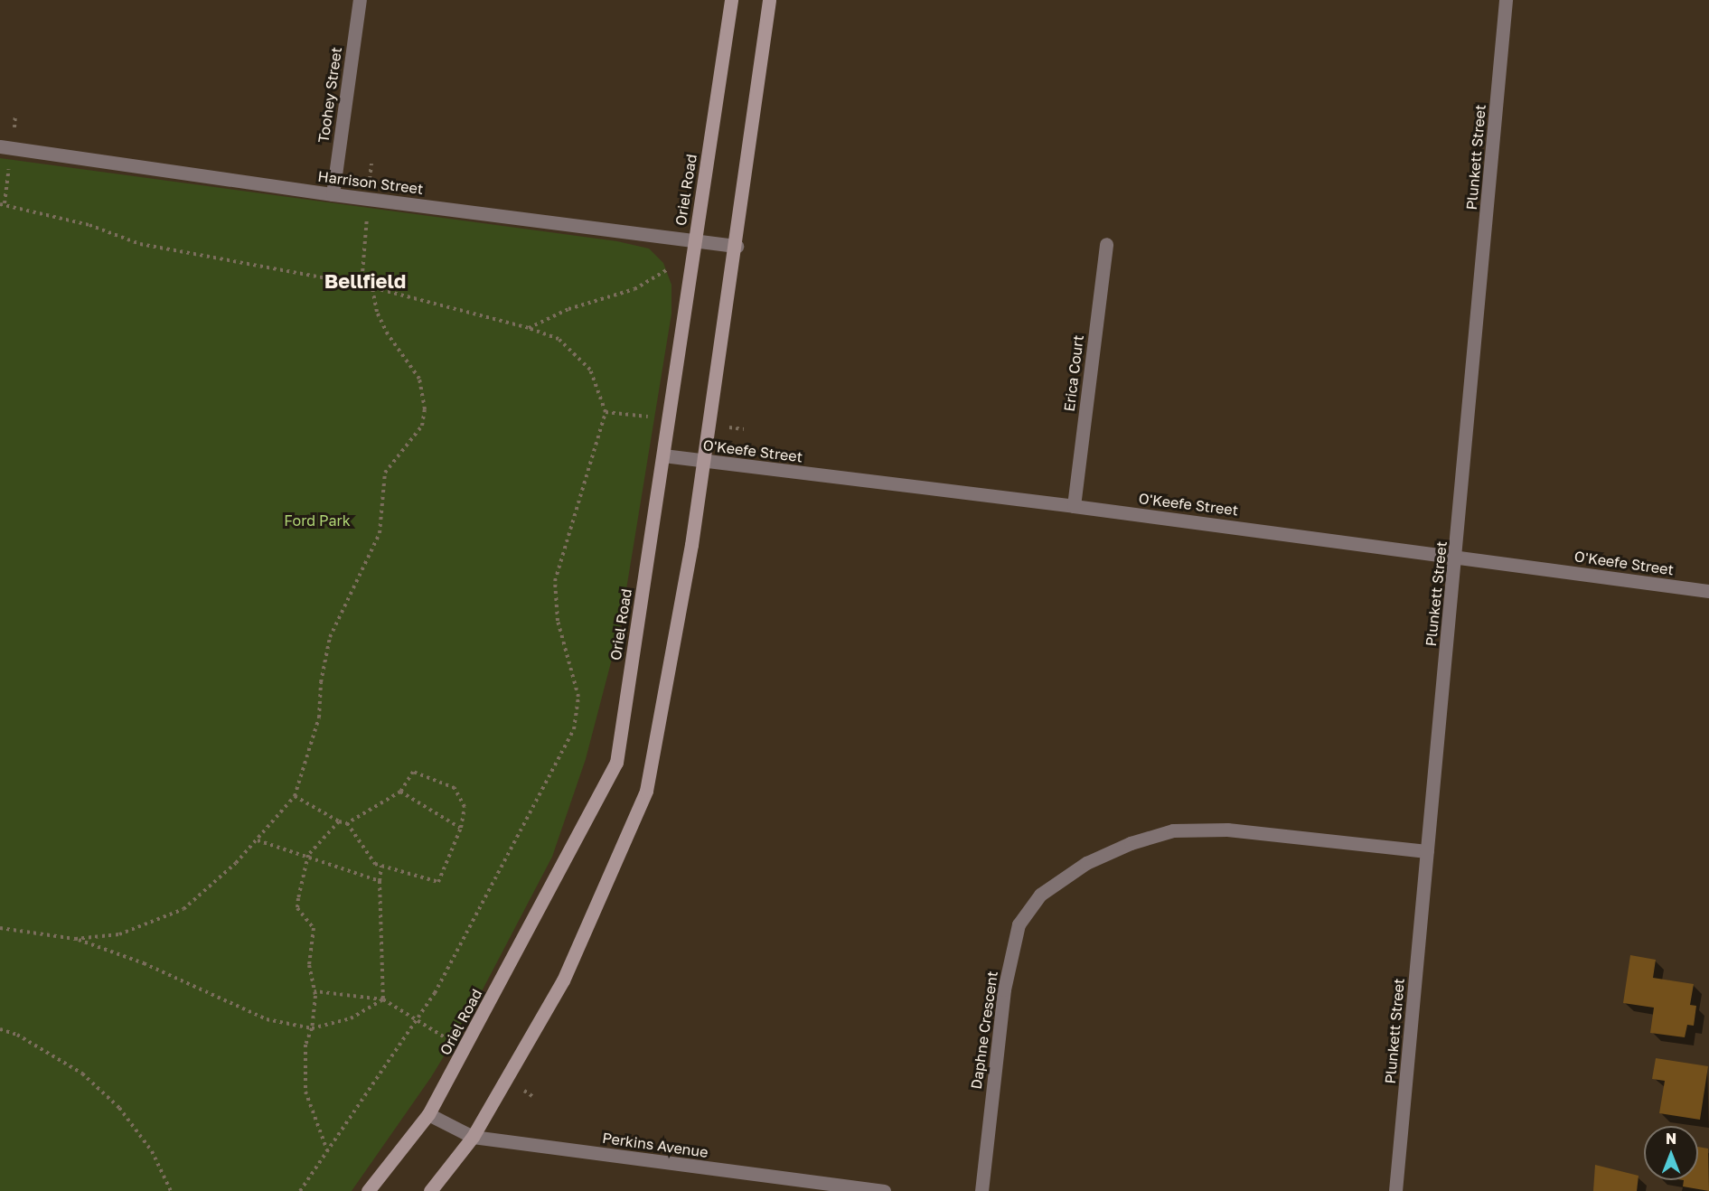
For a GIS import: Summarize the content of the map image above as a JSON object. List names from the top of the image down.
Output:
{
  "streets": {
    "main road": ["Oriel Road"],
    "street": [
      "Toohey Street",
      "Plunkett Street",
      "Harrison Street",
      "Erica Court",
      "O'Keefe Street",
      "Daphne Crescent",
      "Perkins Avenue"
    ]
  },
  "crossings": [
    ["Toohey Street", "Harrison Street"],
    ["Plunkett Street", "O'Keefe Street"],
    ["Plunkett Street", "Daphne Crescent"],
    ["Harrison Street", "Oriel Road"],
    ["Oriel Road", "O'Keefe Street"],
    ["Oriel Road", "Perkins Avenue"],
    ["Erica Court", "O'Keefe Street"]
  ],
  "districts": ["Bellfield"],
  "parks": ["Ford Park"],
  "north": "top"
}
